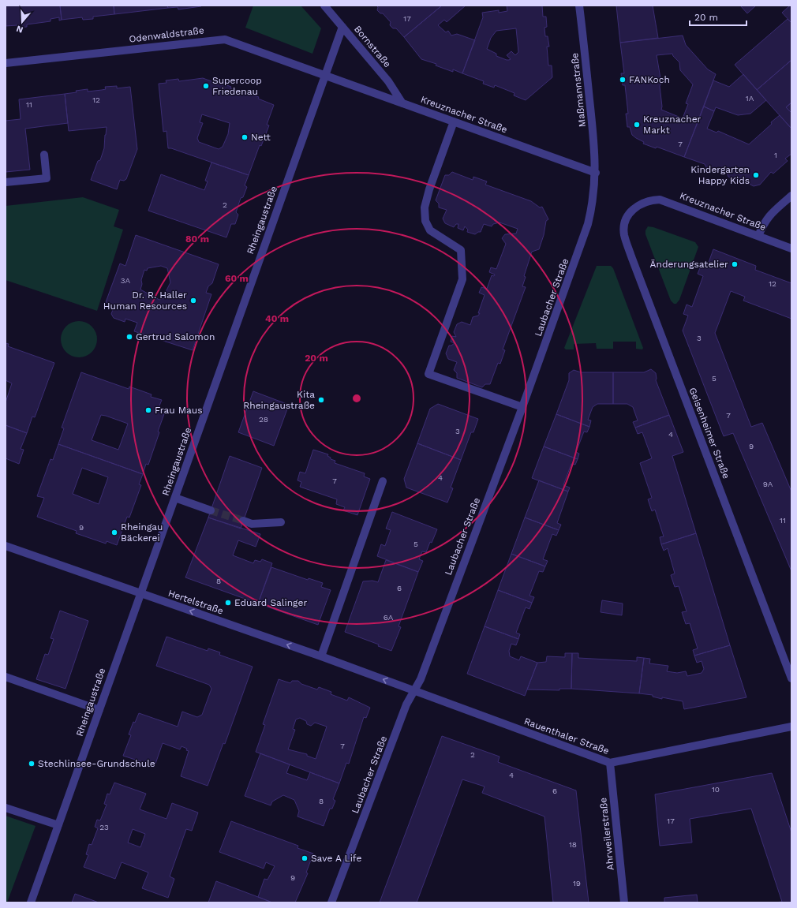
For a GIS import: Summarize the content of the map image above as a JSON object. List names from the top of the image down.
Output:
{
  "streets": {
    "street": [
      "Odenwaldstraße",
      "Bornstraße",
      "Maßmannstraße",
      "Kreuznacher Straße",
      "Rheingaustraße",
      "Laubacher Straße",
      "Geisenheimer Straße",
      "Hertelstraße",
      "Rauenthaler Straße",
      "Ahrweilerstraße"
    ]
  },
  "crossings": [
    ["Odenwaldstraße", "Kreuznacher Straße"],
    ["Odenwaldstraße", "Rheingaustraße"],
    ["Bornstraße", "Kreuznacher Straße"],
    ["Bornstraße", "Rheingaustraße"],
    ["Maßmannstraße", "Kreuznacher Straße"],
    ["Maßmannstraße", "Laubacher Straße"],
    ["Kreuznacher Straße", "Rheingaustraße"],
    ["Kreuznacher Straße", "Laubacher Straße"],
    ["Kreuznacher Straße", "Geisenheimer Straße"],
    ["Rheingaustraße", "Hertelstraße"],
    ["Laubacher Straße", "Hertelstraße"],
    ["Laubacher Straße", "Rauenthaler Straße"],
    ["Hertelstraße", "Rauenthaler Straße"],
    ["Rauenthaler Straße", "Ahrweilerstraße"]
  ],
  "one_way": ["Hertelstraße"],
  "places": [
    "FANKoch",
    "Supercoop Friedenau",
    "Kreuznacher Markt",
    "Nett",
    "Kindergarten Happy Kids",
    "Änderungsatelier",
    "Dr. R. Haller Human Resources",
    "Gertrud Salomon",
    "Kita Rheingaustraße",
    "Frau Maus",
    "Rheingau Bäckerei",
    "Eduard Salinger",
    "Stechlinsee-Grundschule",
    "Save A Life"
  ],
  "house_numbers": [
    "17",
    "1A",
    "12",
    "11",
    "7",
    "1",
    "2",
    "3A",
    "12",
    "3",
    "5",
    "7",
    "28",
    "3",
    "4",
    "9",
    "4",
    "7",
    "9A",
    "11",
    "9",
    "5",
    "8",
    "6",
    "6A",
    "7",
    "2",
    "4",
    "10",
    "6",
    "8",
    "17",
    "23",
    "18",
    "9",
    "19"
  ],
  "scale_bar": "20 m",
  "north": "bottom",
  "rings": [
    "80 m",
    "60 m",
    "40 m",
    "20 m"
  ]
}
